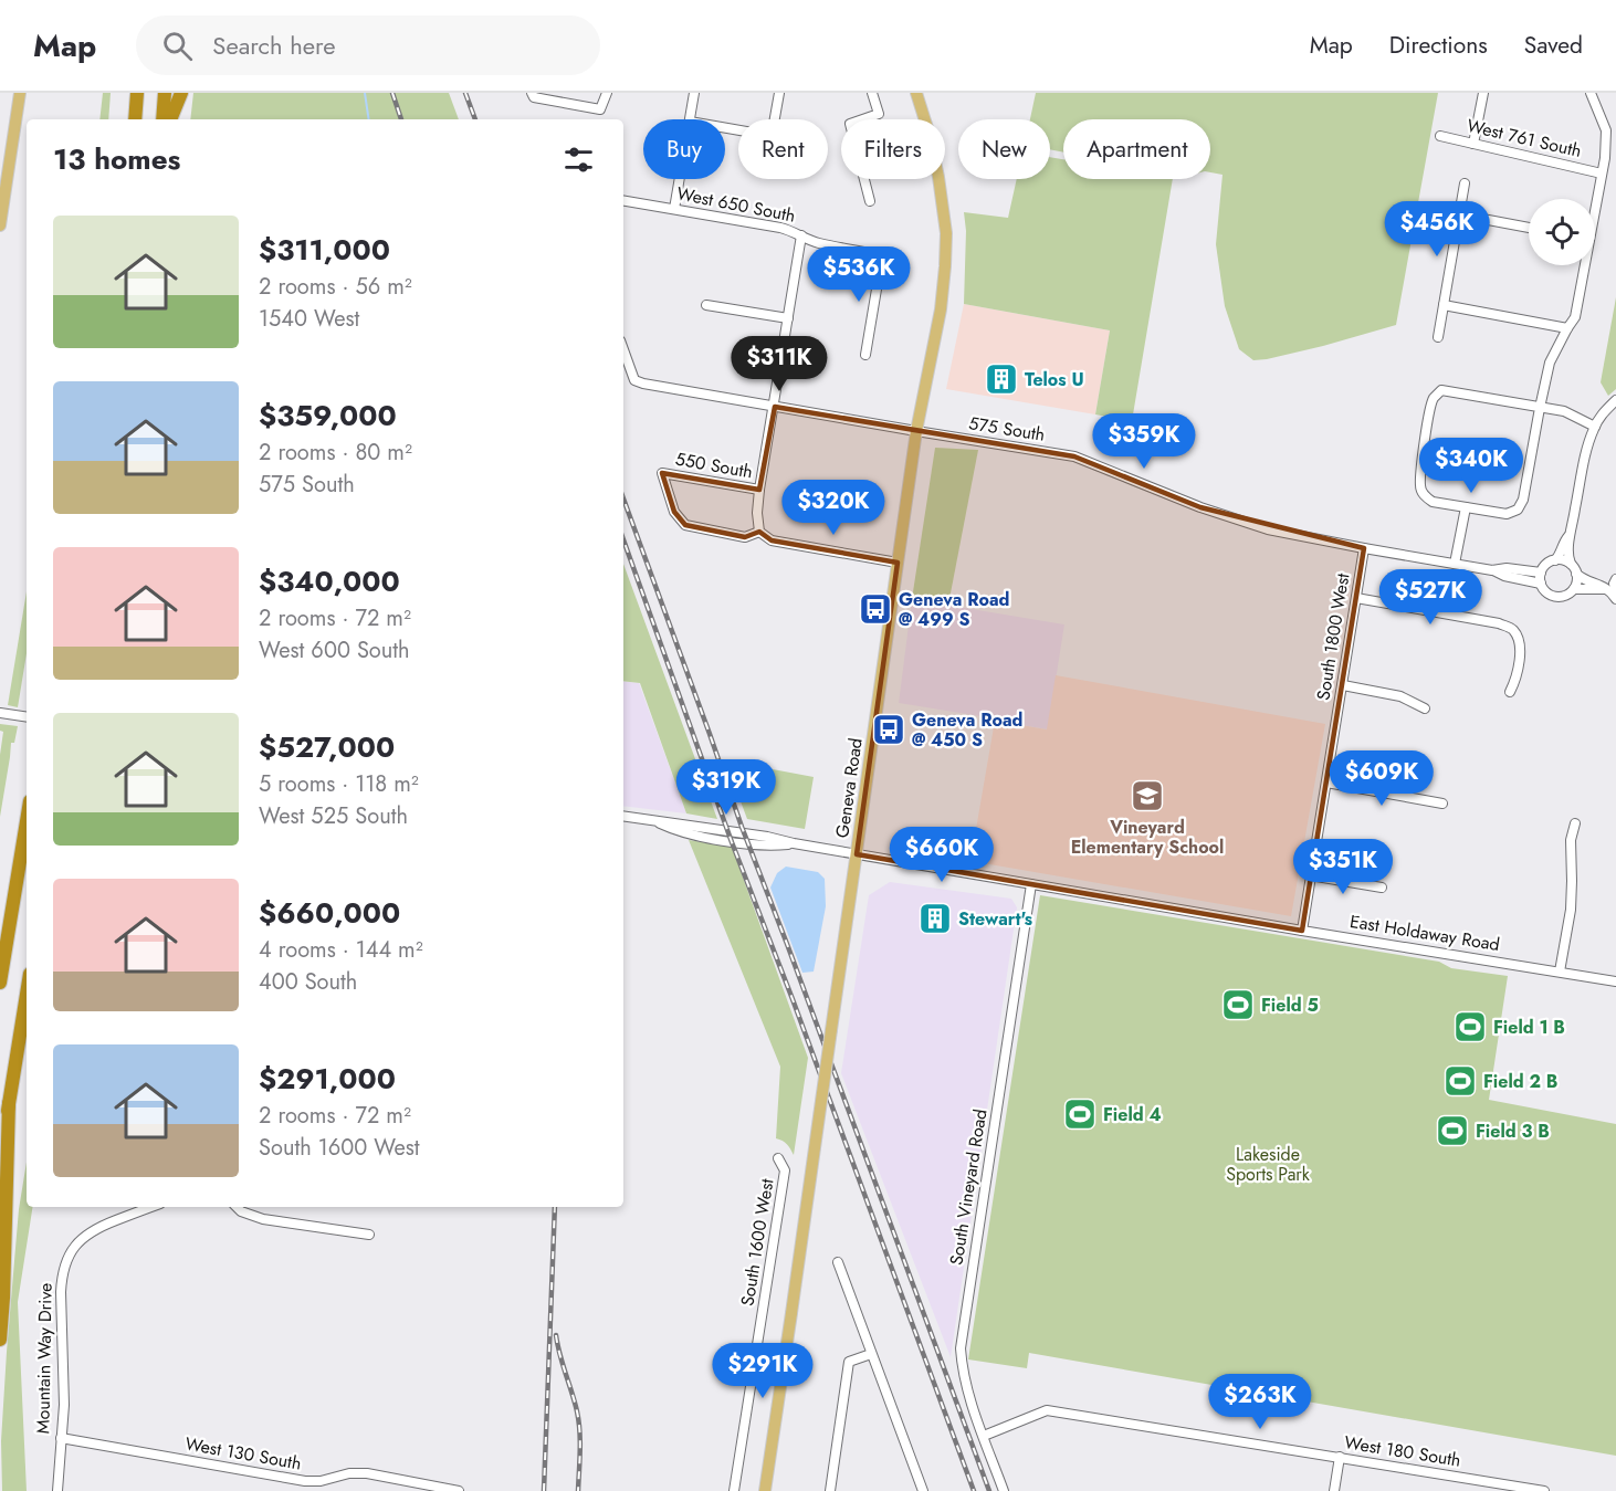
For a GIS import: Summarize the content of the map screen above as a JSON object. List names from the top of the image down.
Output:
{
  "streets": {
    "main road": ["Geneva Road"],
    "street": [
      "West 761 South",
      "West 650 South",
      "575 South",
      "550 South",
      "South 1800 West",
      "East Holdaway Road",
      "South Vineyard Road",
      "South 1600 West",
      "Mountain Way Drive",
      "West 180 South",
      "West 130 South"
    ]
  },
  "crossings": [
    ["575 South", "South 1800 West"],
    ["575 South", "Geneva Road"],
    ["South 1800 West", "East Holdaway Road"],
    ["Geneva Road", "East Holdaway Road"],
    ["East Holdaway Road", "South Vineyard Road"],
    ["South Vineyard Road", "West 180 South"],
    ["Mountain Way Drive", "West 130 South"]
  ],
  "parks": ["Lakeside Sports Park"],
  "places": {
    "building": ["Telos U", "Stewart's"],
    "bus stop": ["Geneva Road @ 499 S", "Geneva Road @ 450 S"],
    "school or university": ["Vineyard Elementary School"],
    "sports": [
      "Field 5",
      "Field 1 B",
      "Field 2 B",
      "Field 4",
      "Field 3 B"
    ]
  },
  "page": {
    "header": "Map",
    "search": "Search here",
    "nav": ["Map", "Directions", "Saved"],
    "chip": [
      "Buy",
      "Rent",
      "Filters",
      "New",
      "Apartment"
    ],
    "heading": "13 homes",
    "list": [
      {
        "name": "$311,000",
        "note": "2 rooms · 56 m² · 1540 West"
      },
      {
        "name": "$359,000",
        "note": "2 rooms · 80 m² · 575 South"
      },
      {
        "name": "$340,000",
        "note": "2 rooms · 72 m² · West 600 South"
      },
      {
        "name": "$527,000",
        "note": "5 rooms · 118 m² · West 525 South"
      },
      {
        "name": "$660,000",
        "note": "4 rooms · 144 m² · 400 South"
      },
      {
        "name": "$291,000",
        "note": "2 rooms · 72 m² · South 1600 West"
      }
    ],
    "price": [
      "$456K",
      "$536K",
      "$311K",
      "$359K",
      "$340K",
      "$320K",
      "$527K",
      "$609K",
      "$319K",
      "$660K",
      "$351K",
      "$291K",
      "$263K"
    ]
  }
}
